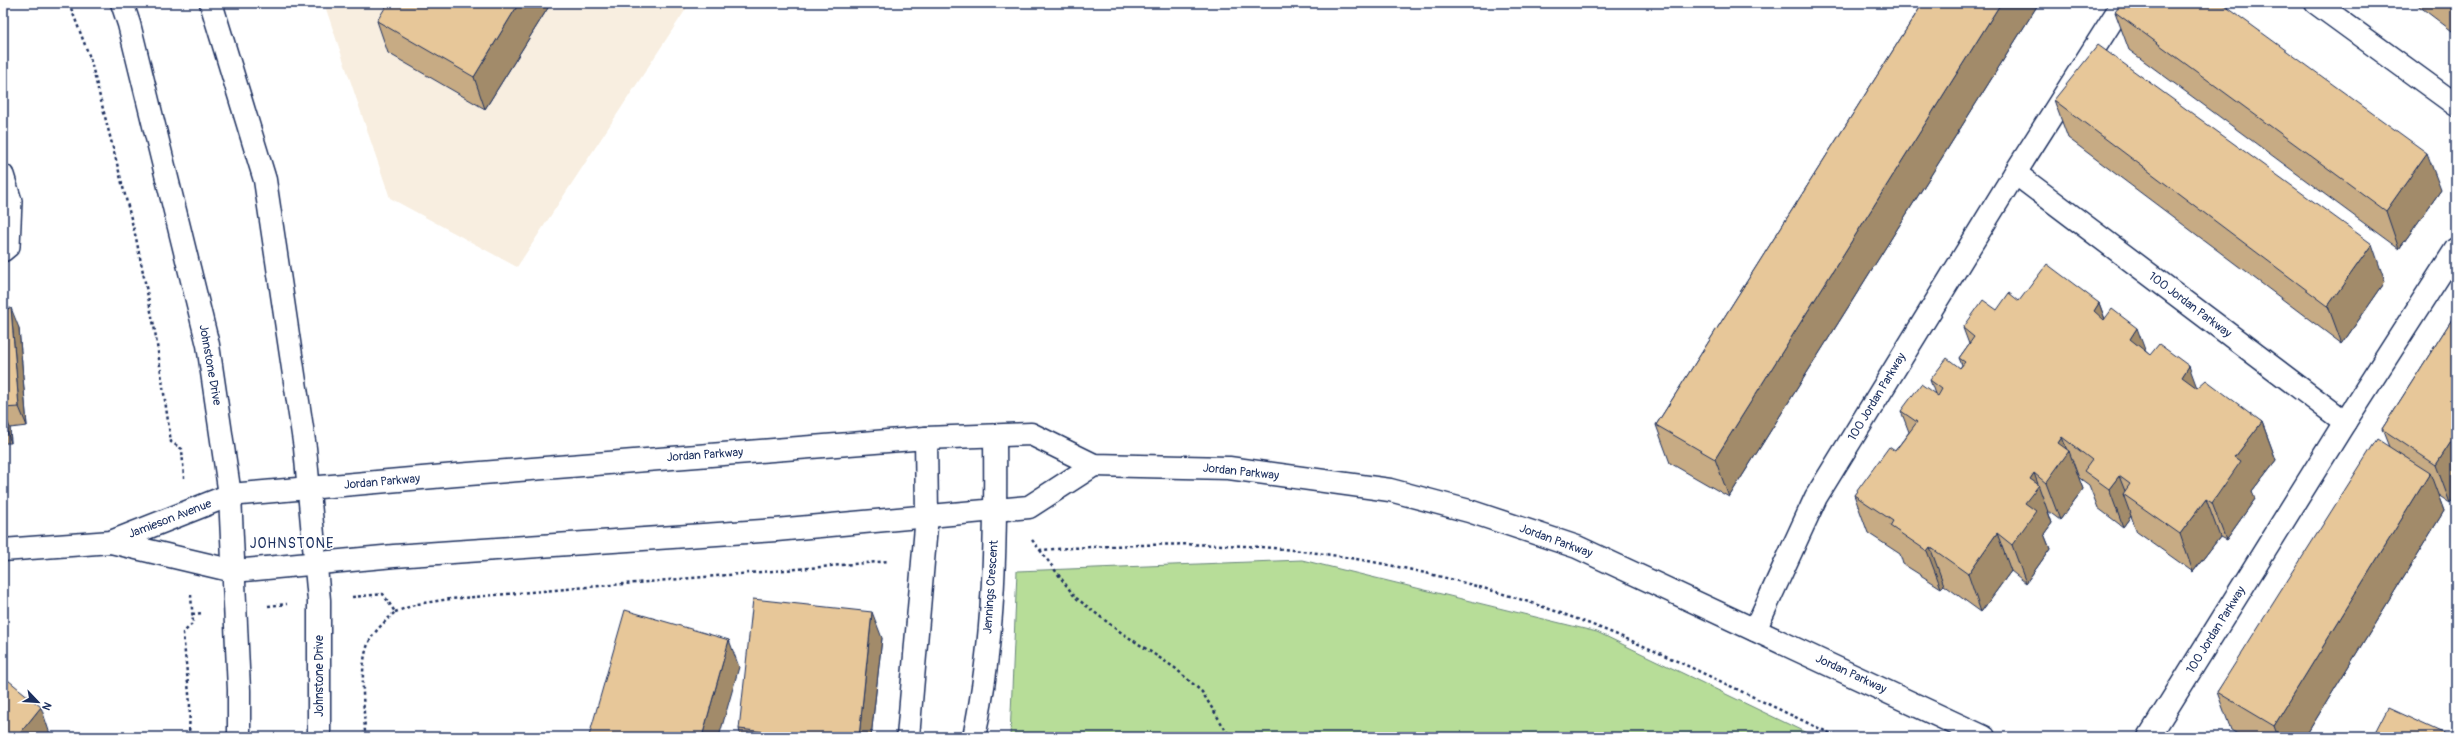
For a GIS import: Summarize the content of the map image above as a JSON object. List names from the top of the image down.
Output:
{
  "streets": {
    "street": [
      "100 Jordan Parkway",
      "Johnstone Drive",
      "Jordan Parkway",
      "Jamieson Avenue",
      "Jennings Crescent"
    ]
  },
  "crossings": [
    ["100 Jordan Parkway", "Jordan Parkway"],
    ["Johnstone Drive", "Jordan Parkway"],
    ["Johnstone Drive", "Jamieson Avenue"],
    ["Jordan Parkway", "Jamieson Avenue"],
    ["Jordan Parkway", "Jennings Crescent"]
  ],
  "districts": ["JOHNSTONE"],
  "north": "bottom right"
}
